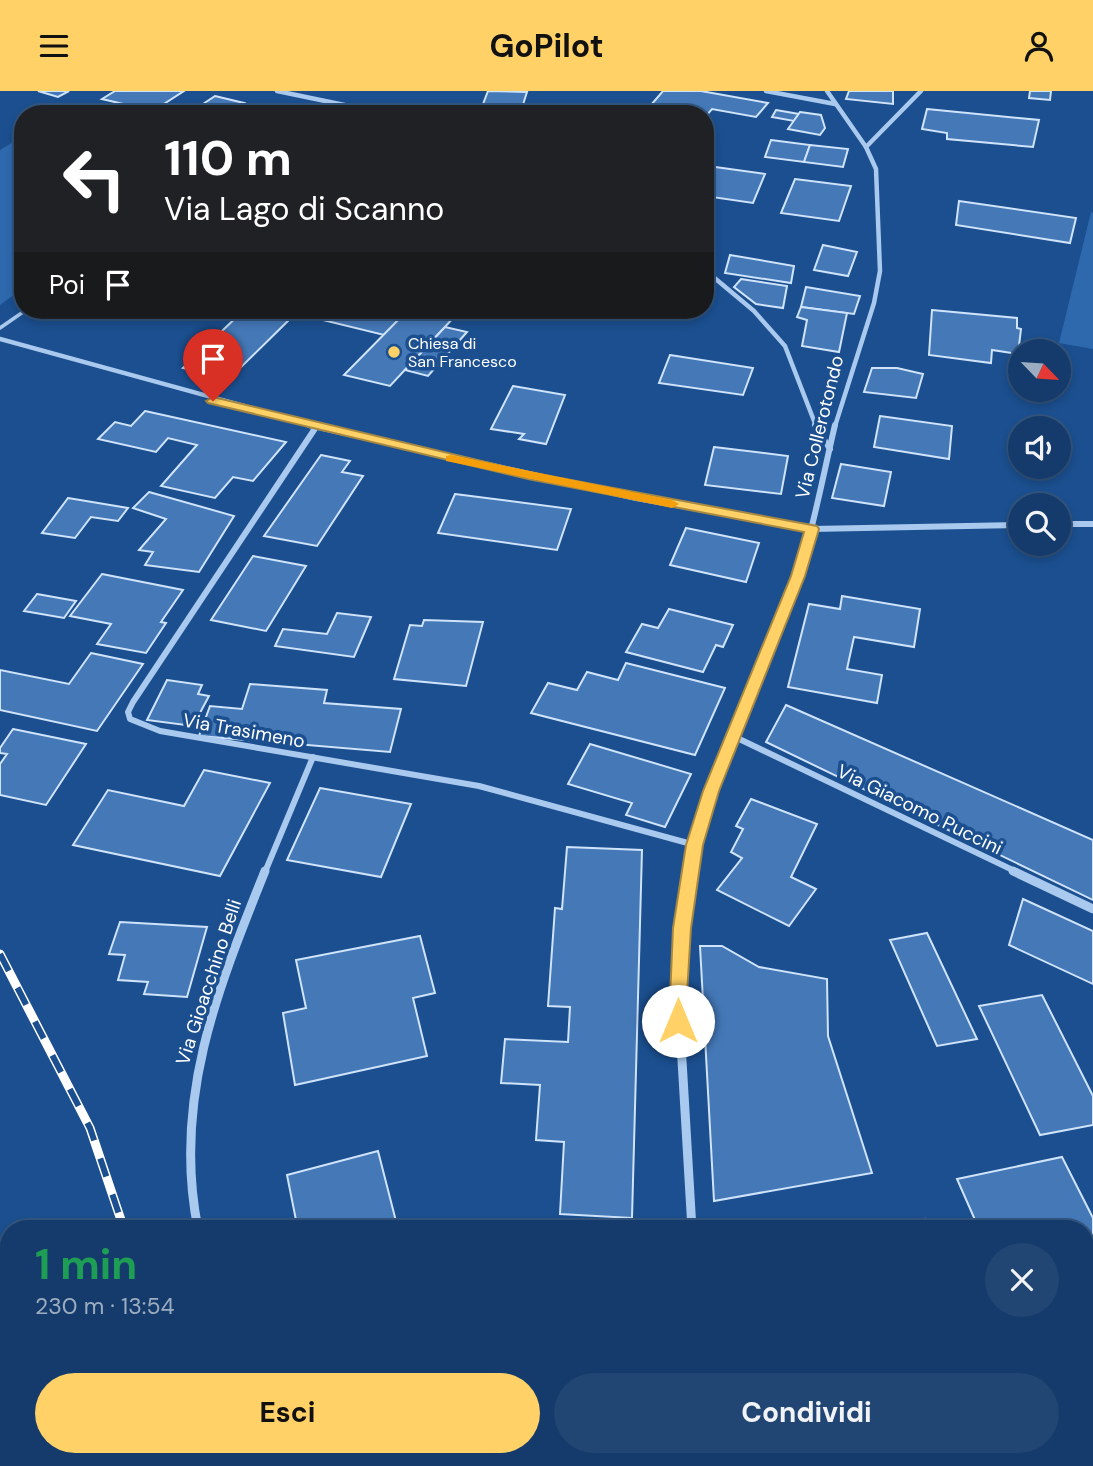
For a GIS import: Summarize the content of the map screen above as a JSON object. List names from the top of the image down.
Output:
{
  "streets": {
    "street": [
      "Via Collerotondo",
      "Via Trasimeno",
      "Via Giacomo Puccini",
      "Via Gioacchino Belli"
    ]
  },
  "crossings": [
    ["Via Collerotondo", "Via Trasimeno"],
    ["Via Collerotondo", "Via Giacomo Puccini"],
    ["Via Trasimeno", "Via Gioacchino Belli"]
  ],
  "places": ["Chiesa di San Francesco"],
  "north": "bottom right",
  "page": {
    "header": "GoPilot",
    "turn": ["110 m", "Via Lago di Scanno"],
    "then": "Poi",
    "heading": ["1 min", "230 m · 13:54"],
    "buttons": ["Esci", "Condividi"]
  }
}
